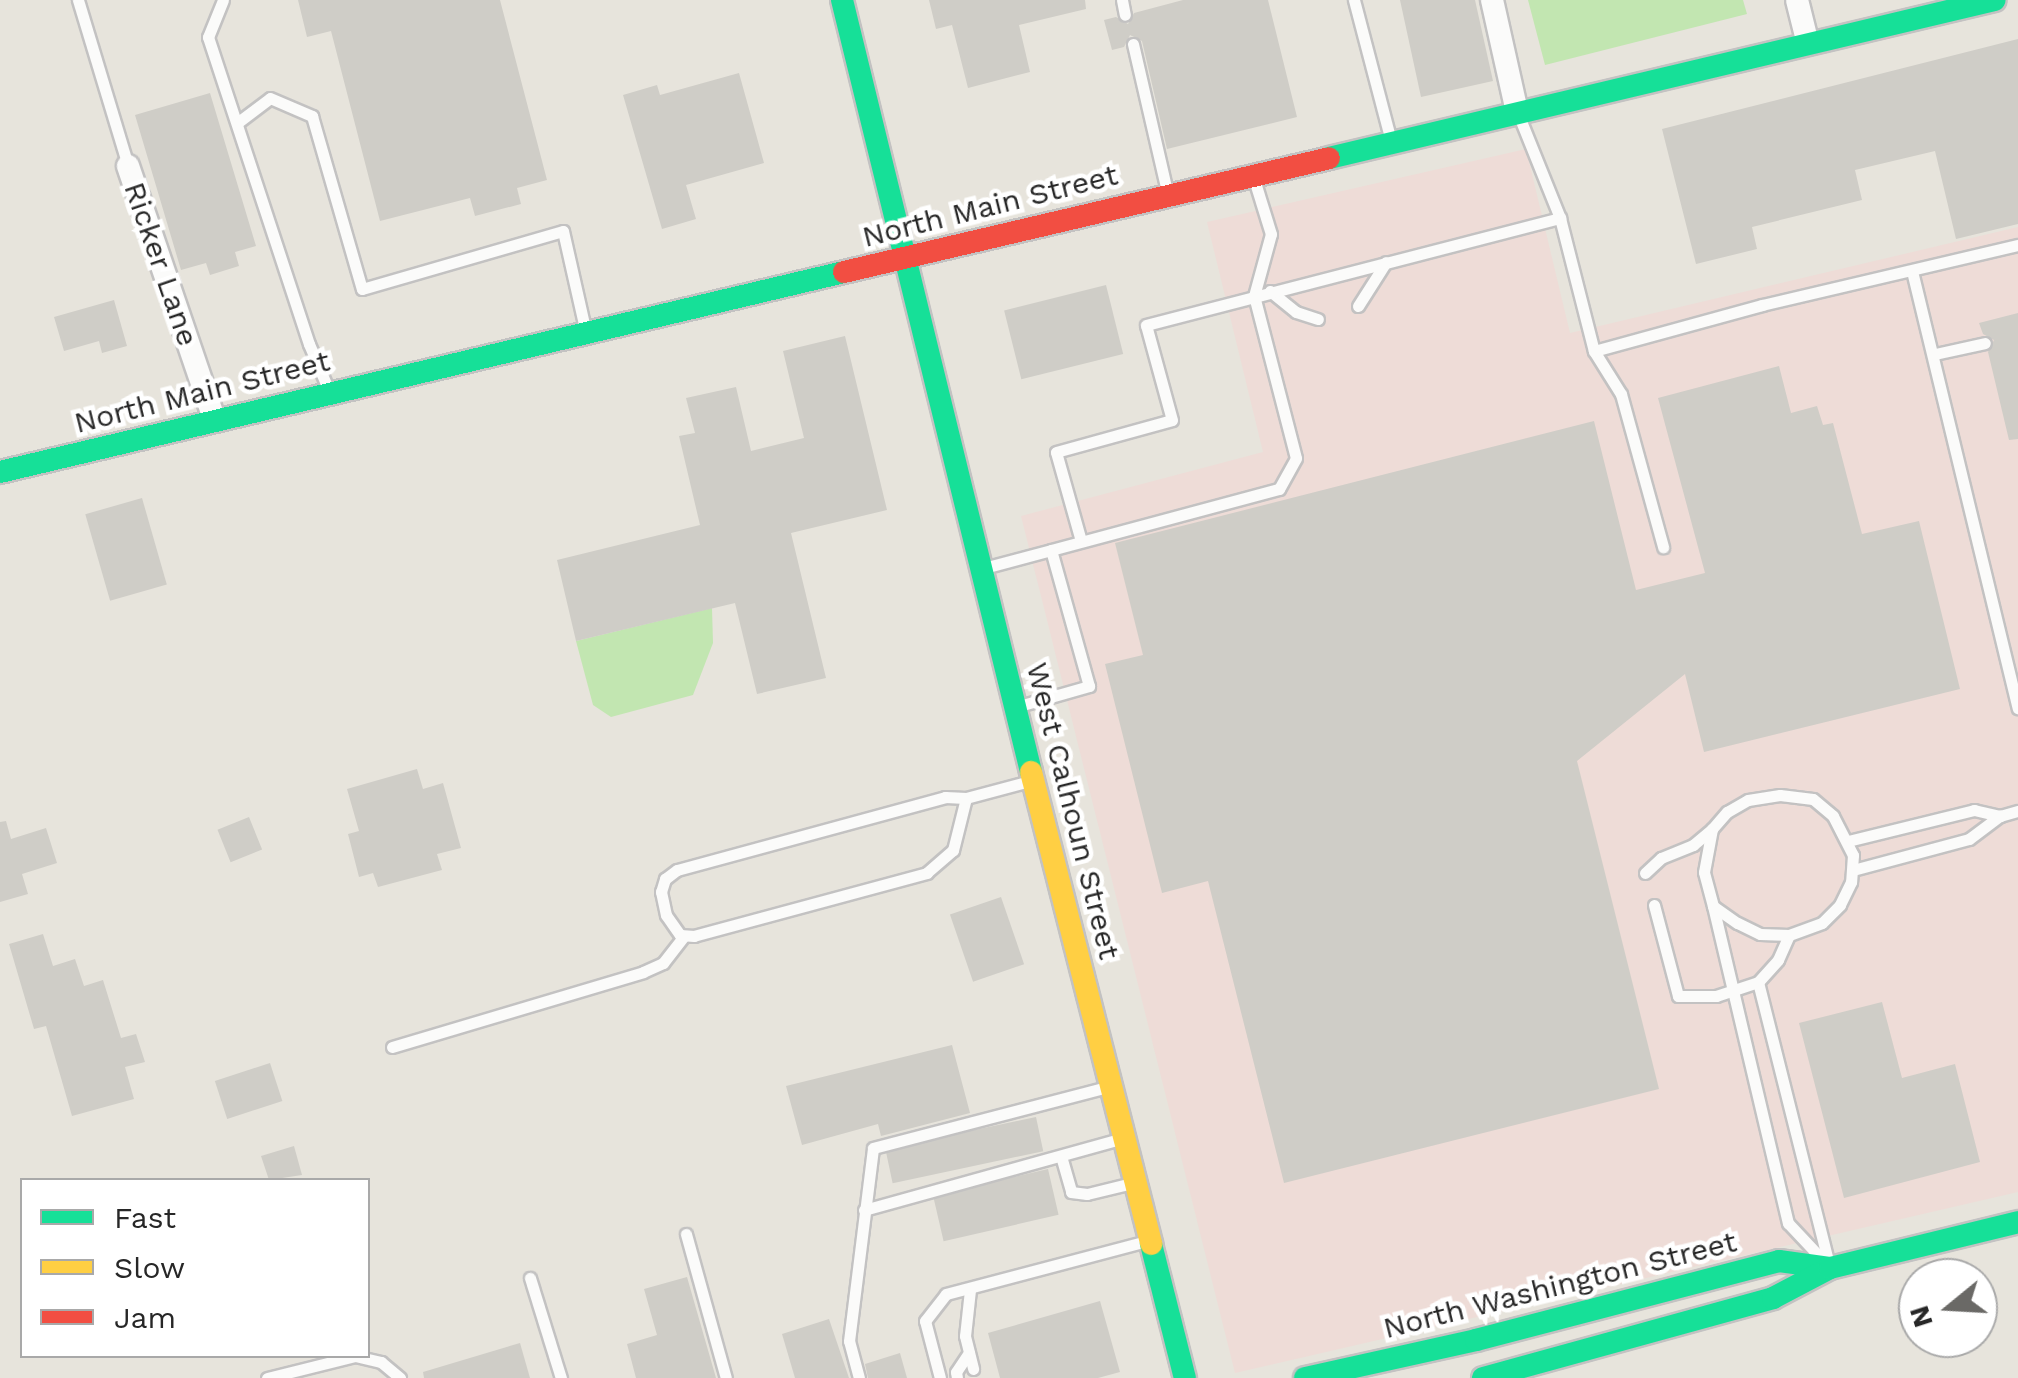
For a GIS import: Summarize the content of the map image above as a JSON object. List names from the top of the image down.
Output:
{
  "streets": {
    "main road": ["North Main Street", "West Calhoun Street", "North Washington Street"],
    "street": ["Ricker Lane"]
  },
  "crossings": [
    ["North Main Street", "Ricker Lane"],
    ["North Main Street", "West Calhoun Street"]
  ],
  "legend": ["Fast", "Slow", "Jam"],
  "north": "left"
}
